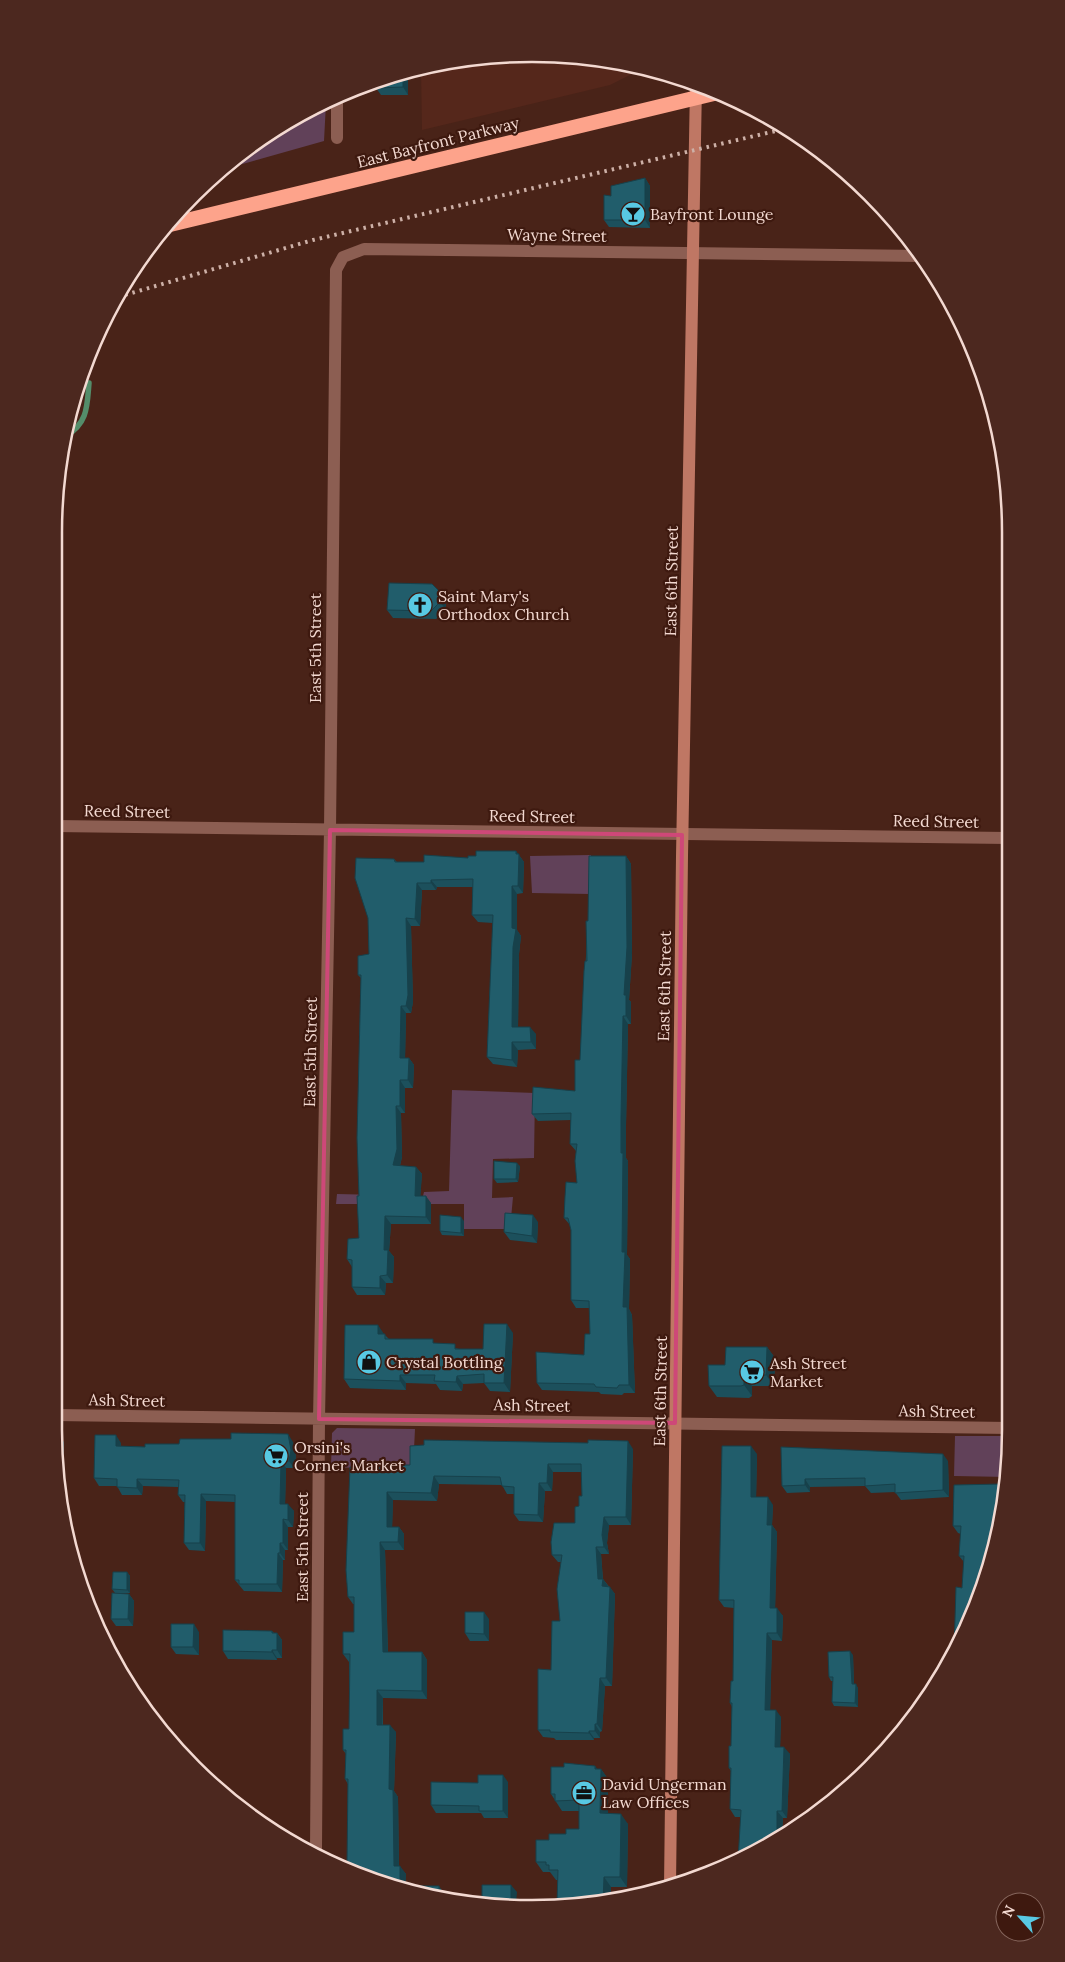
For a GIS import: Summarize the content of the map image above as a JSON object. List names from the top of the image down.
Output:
{
  "streets": {
    "highway": ["East Bayfront Parkway"],
    "main road": ["East 6th Street"],
    "street": [
      "Wayne Street",
      "East 5th Street",
      "Reed Street",
      "Ash Street"
    ]
  },
  "crossings": [
    ["Wayne Street", "East 6th Street"],
    ["Wayne Street", "East 5th Street"],
    ["East 6th Street", "Reed Street"],
    ["East 6th Street", "Ash Street"],
    ["East 5th Street", "Reed Street"],
    ["East 5th Street", "Ash Street"]
  ],
  "places": {
    "bar": ["Bayfront Lounge"],
    "church": ["Saint Mary's Orthodox Church"],
    "shop": ["Crystal Bottling"],
    "supermarket": ["Ash Street Market", "Orsini's Corner Market"],
    "office": ["David Ungerman Law Offices"]
  },
  "north": "top left"
}
